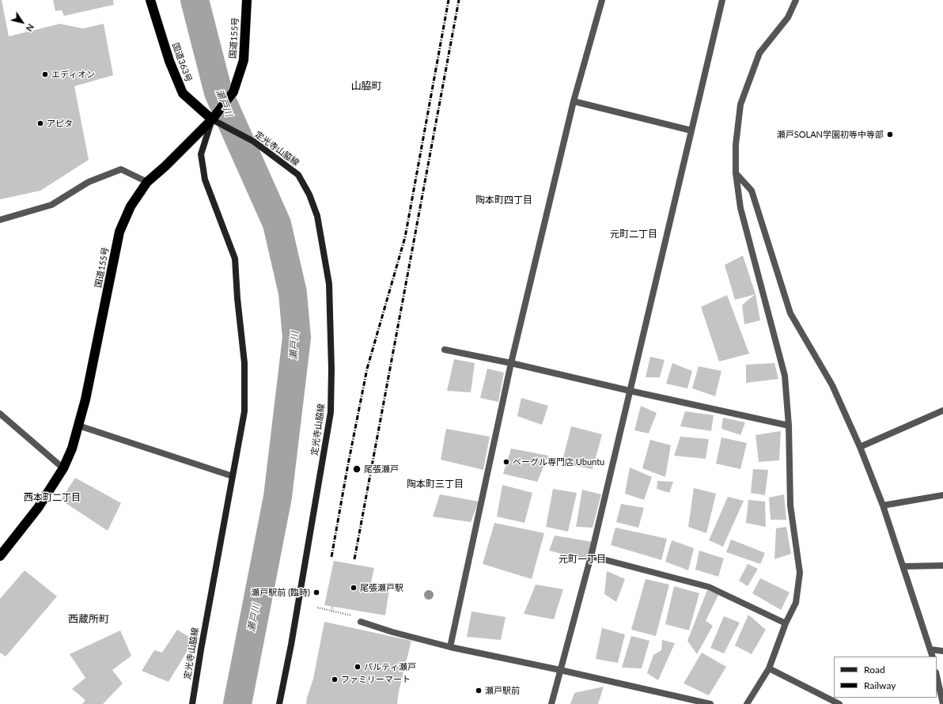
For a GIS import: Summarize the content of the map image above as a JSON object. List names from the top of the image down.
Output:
{
  "streets": {
    "highway": ["国道155号", "国道363号"],
    "main road": ["定光寺山脇線"]
  },
  "crossings": [
    ["国道155号", "国道363号"],
    ["国道155号", "定光寺山脇線"],
    ["国道363号", "定光寺山脇線"]
  ],
  "districts": [
    "山脇町",
    "陶本町四丁目",
    "元町二丁目",
    "陶本町三丁目",
    "西本町二丁目",
    "元町一丁目",
    "西蔵所町"
  ],
  "water": ["瀬戸川"],
  "places": [
    "エディオン",
    "アピタ",
    "瀬戸SOLAN学園初等中等部",
    "ベーグル専門店 Ubuntu",
    "尾張瀬戸",
    "尾張瀬戸駅",
    "瀬戸駅前 (臨時)",
    "パルティ瀬戸",
    "ファミリーマート",
    "瀬戸駅前"
  ],
  "legend": ["Road", "Railway"],
  "north": "bottom right"
}
